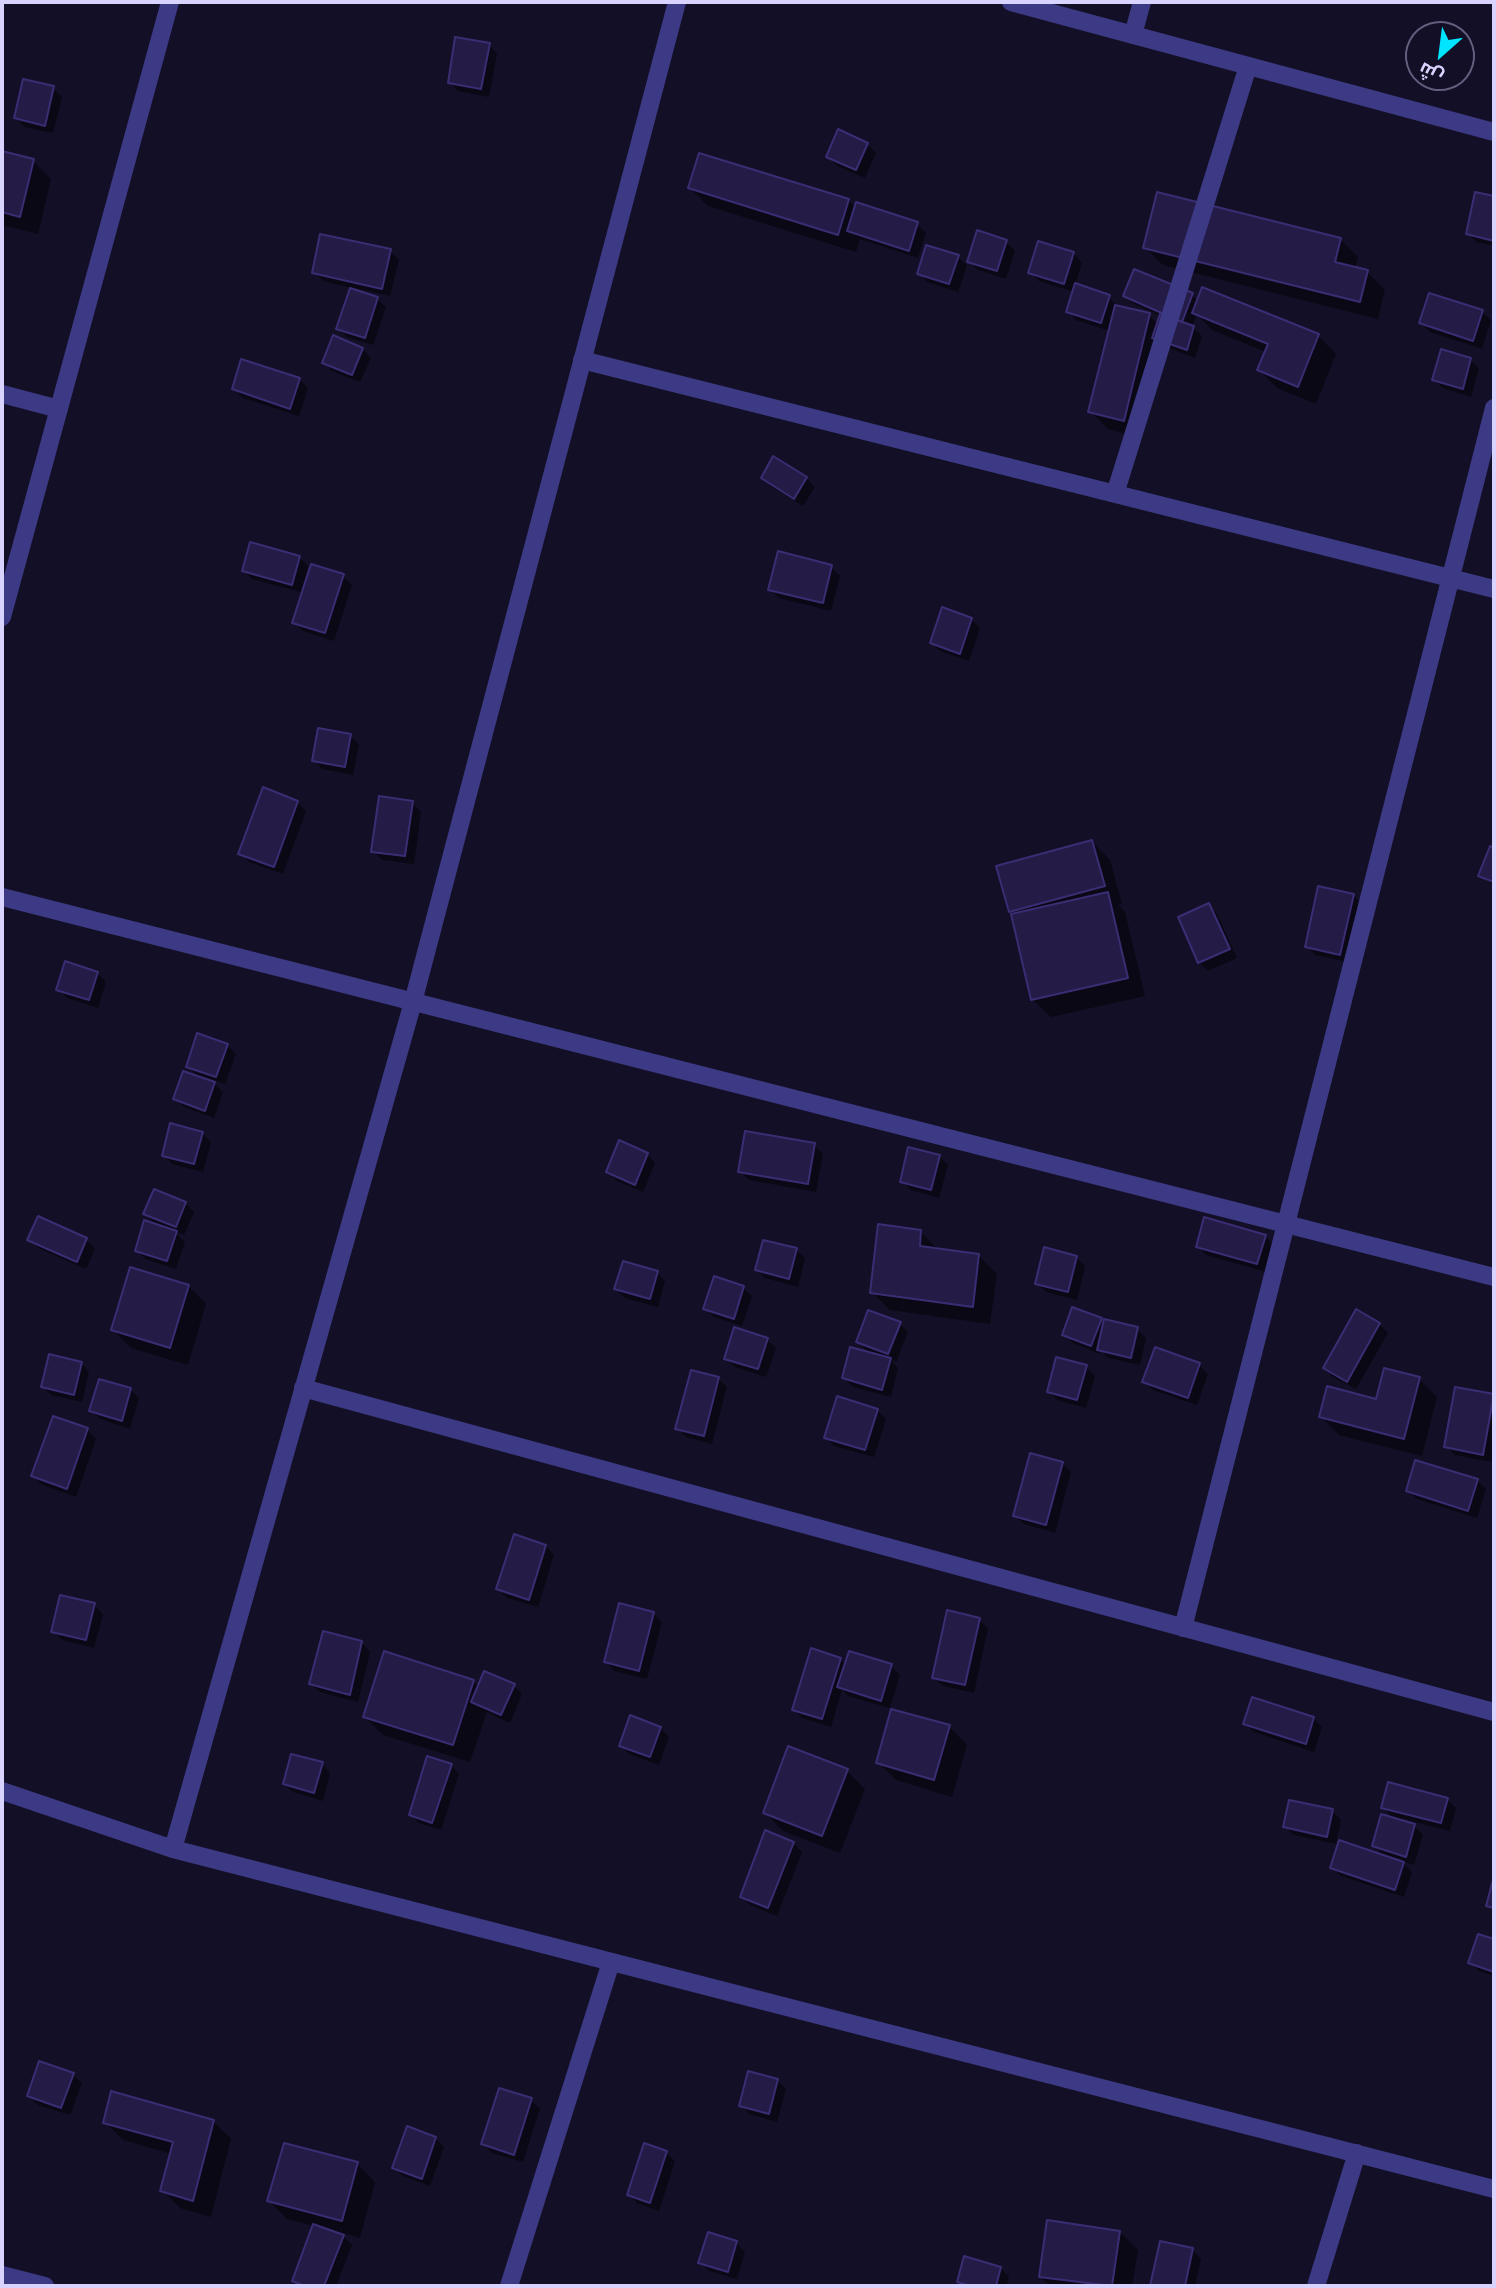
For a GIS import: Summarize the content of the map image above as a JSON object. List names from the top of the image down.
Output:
{
  "north": "bottom left"
}
